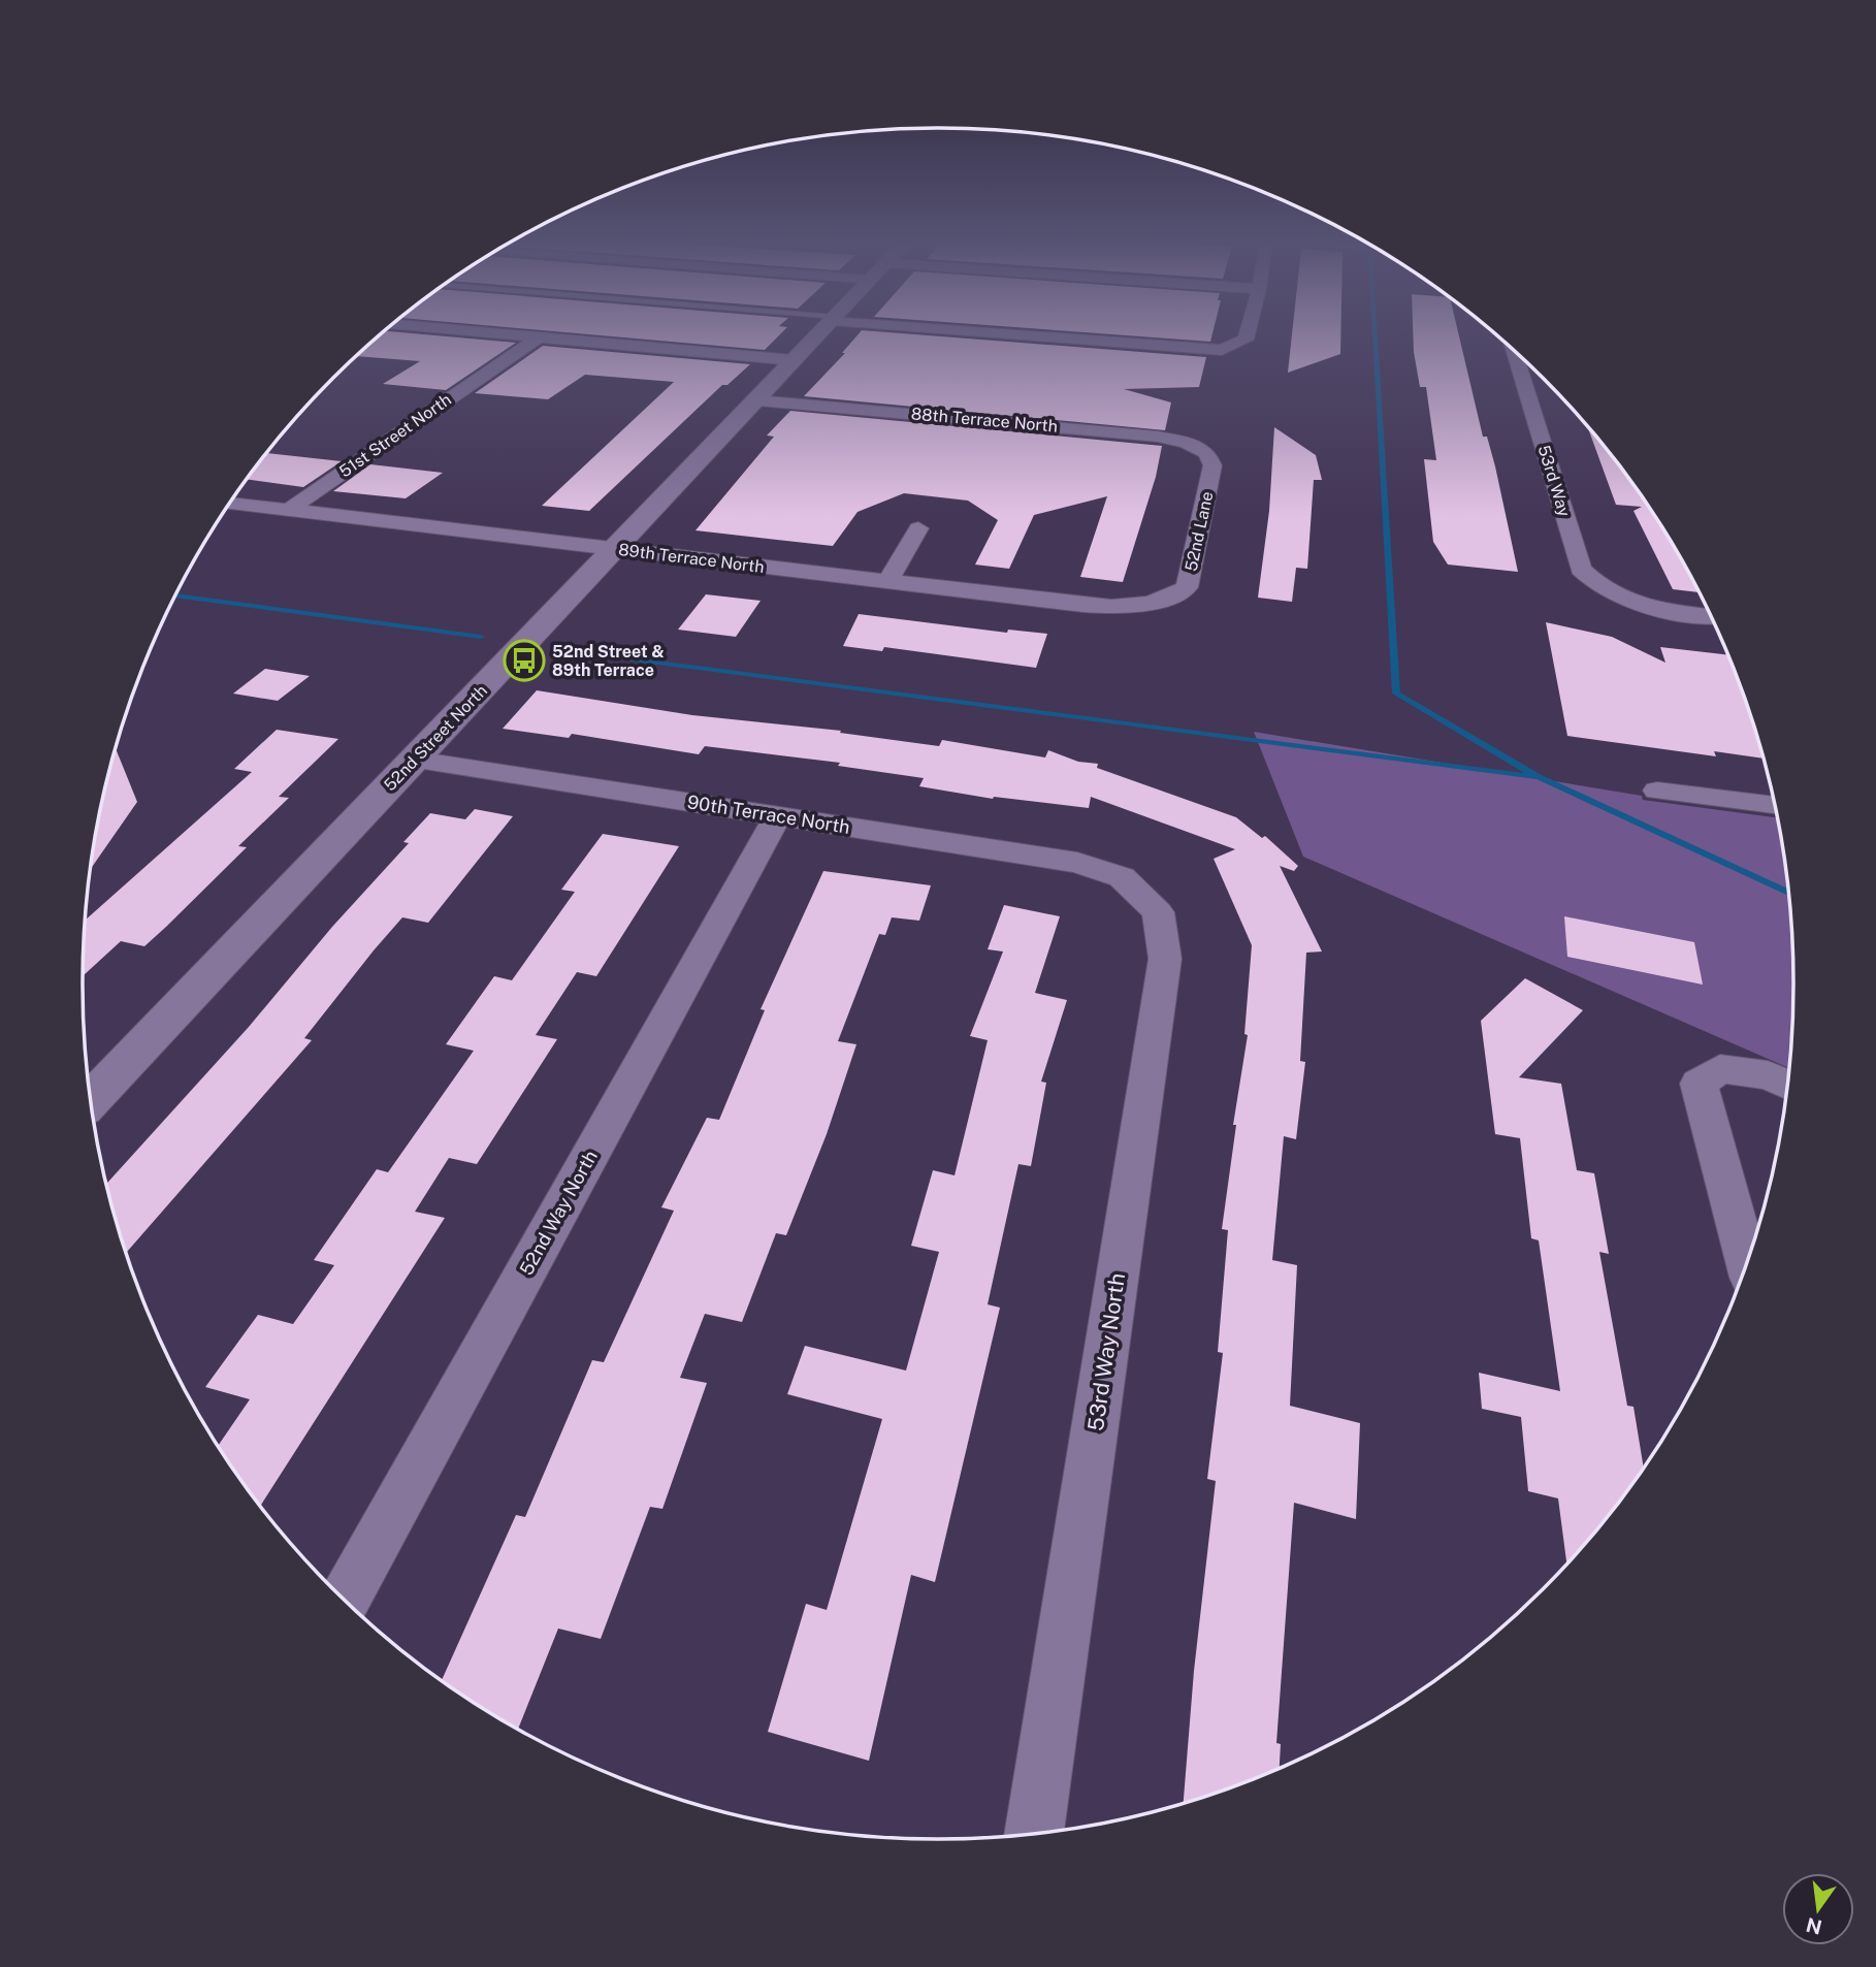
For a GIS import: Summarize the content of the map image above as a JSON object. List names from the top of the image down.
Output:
{
  "streets": {
    "street": [
      "88th Terrace North",
      "51st Street North",
      "53rd Way",
      "52nd Lane",
      "89th Terrace North",
      "52nd Street North",
      "90th Terrace North",
      "52nd Way North",
      "53rd Way North"
    ]
  },
  "crossings": [
    ["88th Terrace North", "52nd Lane"],
    ["88th Terrace North", "52nd Street North"],
    ["51st Street North", "89th Terrace North"],
    ["52nd Lane", "89th Terrace North"],
    ["89th Terrace North", "52nd Street North"],
    ["52nd Street North", "90th Terrace North"],
    ["90th Terrace North", "52nd Way North"],
    ["90th Terrace North", "53rd Way North"]
  ],
  "places": {
    "bus stop": ["52nd Street & 89th Terrace"]
  },
  "north": "bottom"
}
